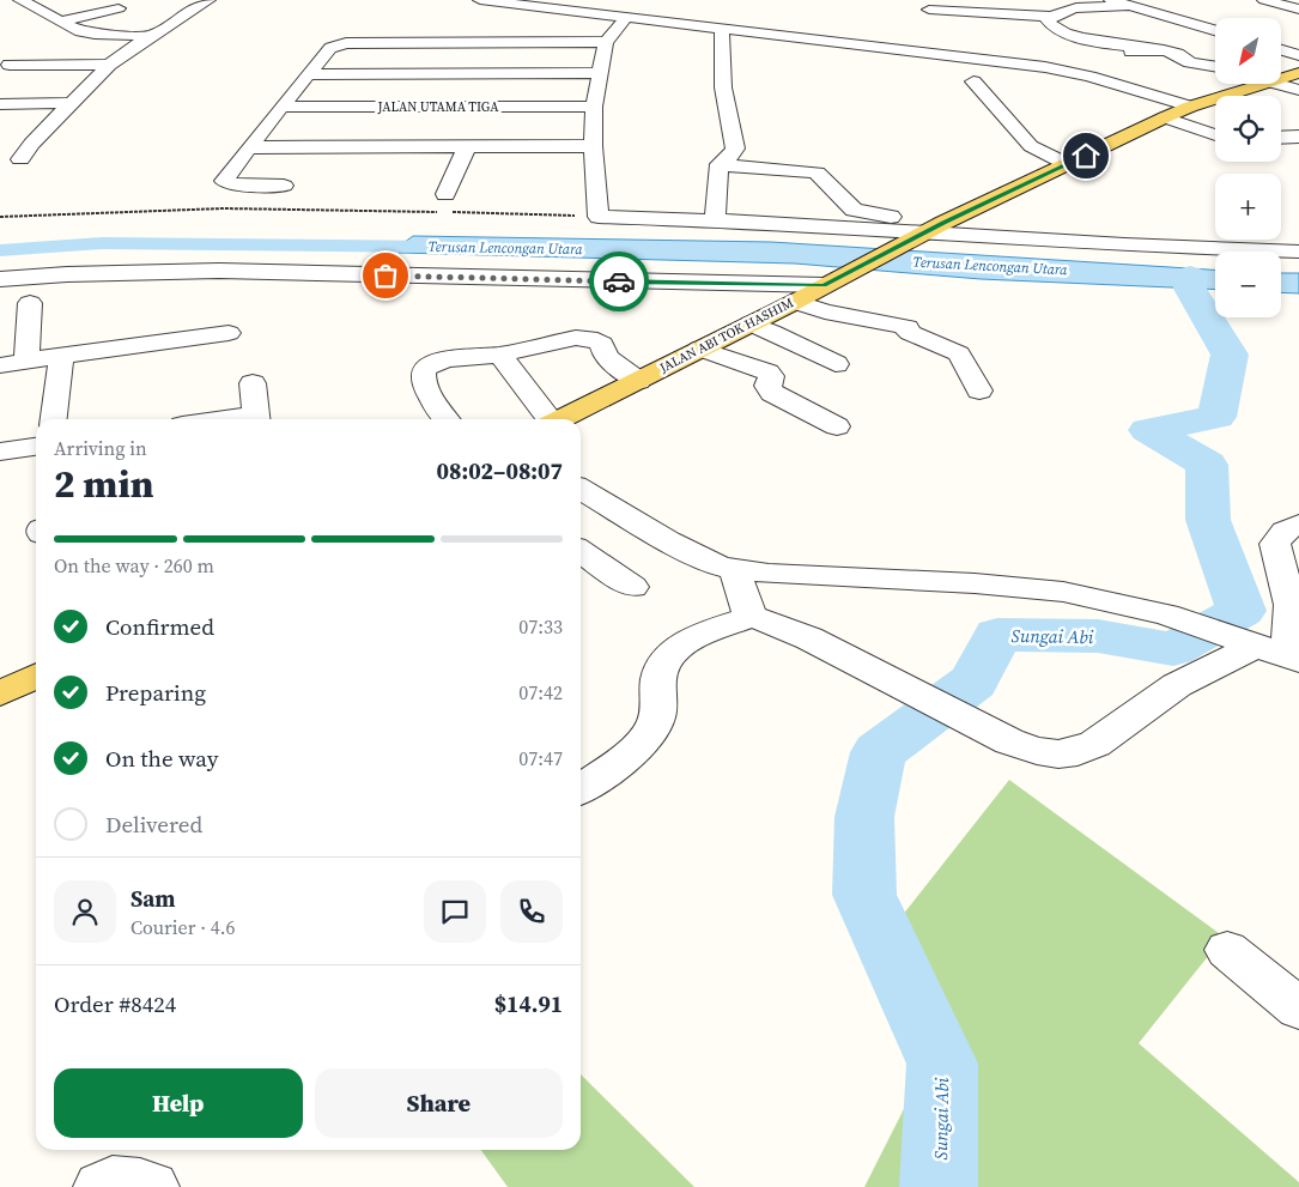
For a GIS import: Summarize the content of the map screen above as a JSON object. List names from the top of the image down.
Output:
{
  "streets": {
    "main road": ["JALAN ABI TOK HASHIM"],
    "street": ["JALAN UTAMA TIGA"]
  },
  "water": ["Terusan Lencongan Utara", "Sungai Abi"],
  "north": "bottom left",
  "page": {
    "map_buttons": ["+", "−"],
    "heading": ["2 min", "Arriving in", "08:02–08:07"],
    "panel": [
      "Sam",
      "Courier · 4.6",
      "Order #8424",
      "$14.91"
    ],
    "bar": "On the way · 260 m",
    "list": [
      ["Confirmed", "07:33"],
      ["Preparing", "07:42"],
      ["On the way", "07:47"],
      "Delivered"
    ],
    "buttons": ["Help", "Share"]
  }
}
